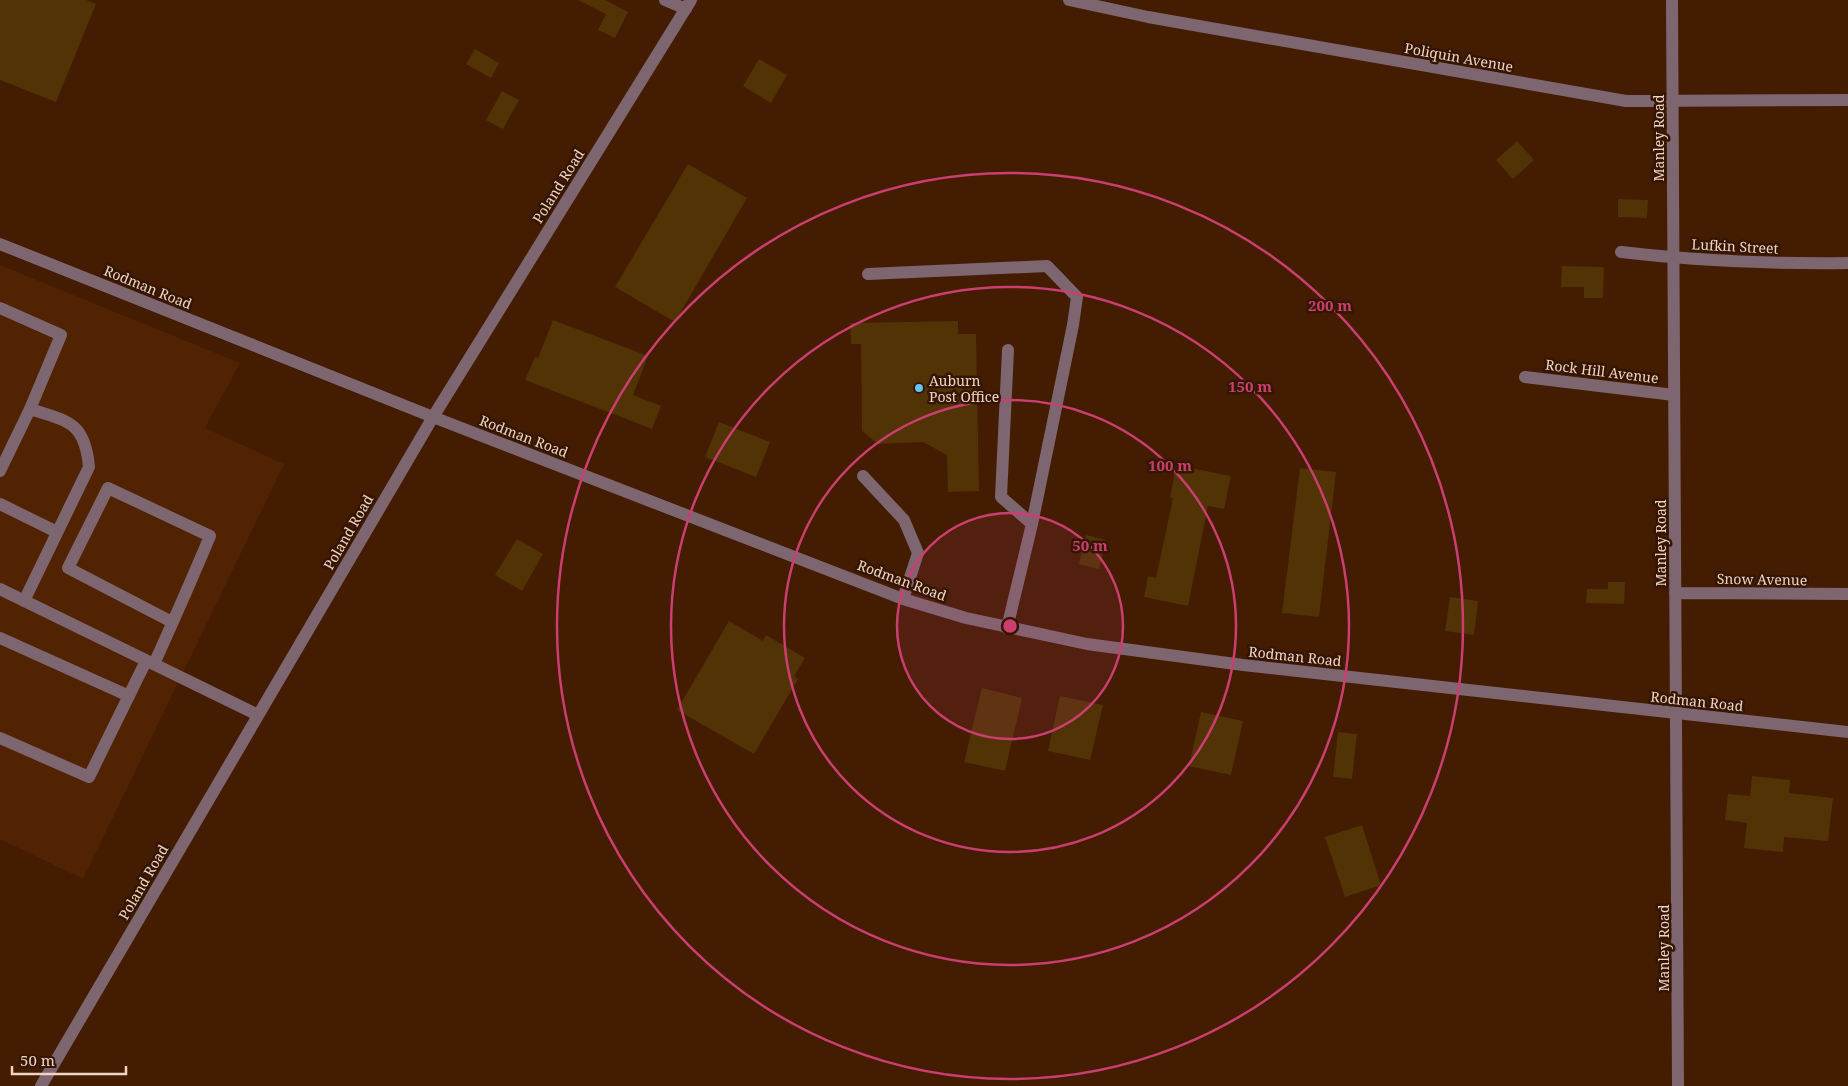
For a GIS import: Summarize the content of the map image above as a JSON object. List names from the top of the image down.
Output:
{
  "streets": {
    "street": [
      "Poliquin Avenue",
      "Manley Road",
      "Poland Road",
      "Lufkin Street",
      "Rodman Road",
      "Rock Hill Avenue",
      "Snow Avenue"
    ]
  },
  "crossings": [
    ["Poliquin Avenue", "Manley Road"],
    ["Manley Road", "Lufkin Street"],
    ["Manley Road", "Rodman Road"],
    ["Manley Road", "Rock Hill Avenue"],
    ["Manley Road", "Snow Avenue"],
    ["Poland Road", "Rodman Road"]
  ],
  "places": ["Auburn Post Office"],
  "scale_bar": "50 m",
  "rings": [
    "200 m",
    "150 m",
    "100 m",
    "50 m"
  ]
}
